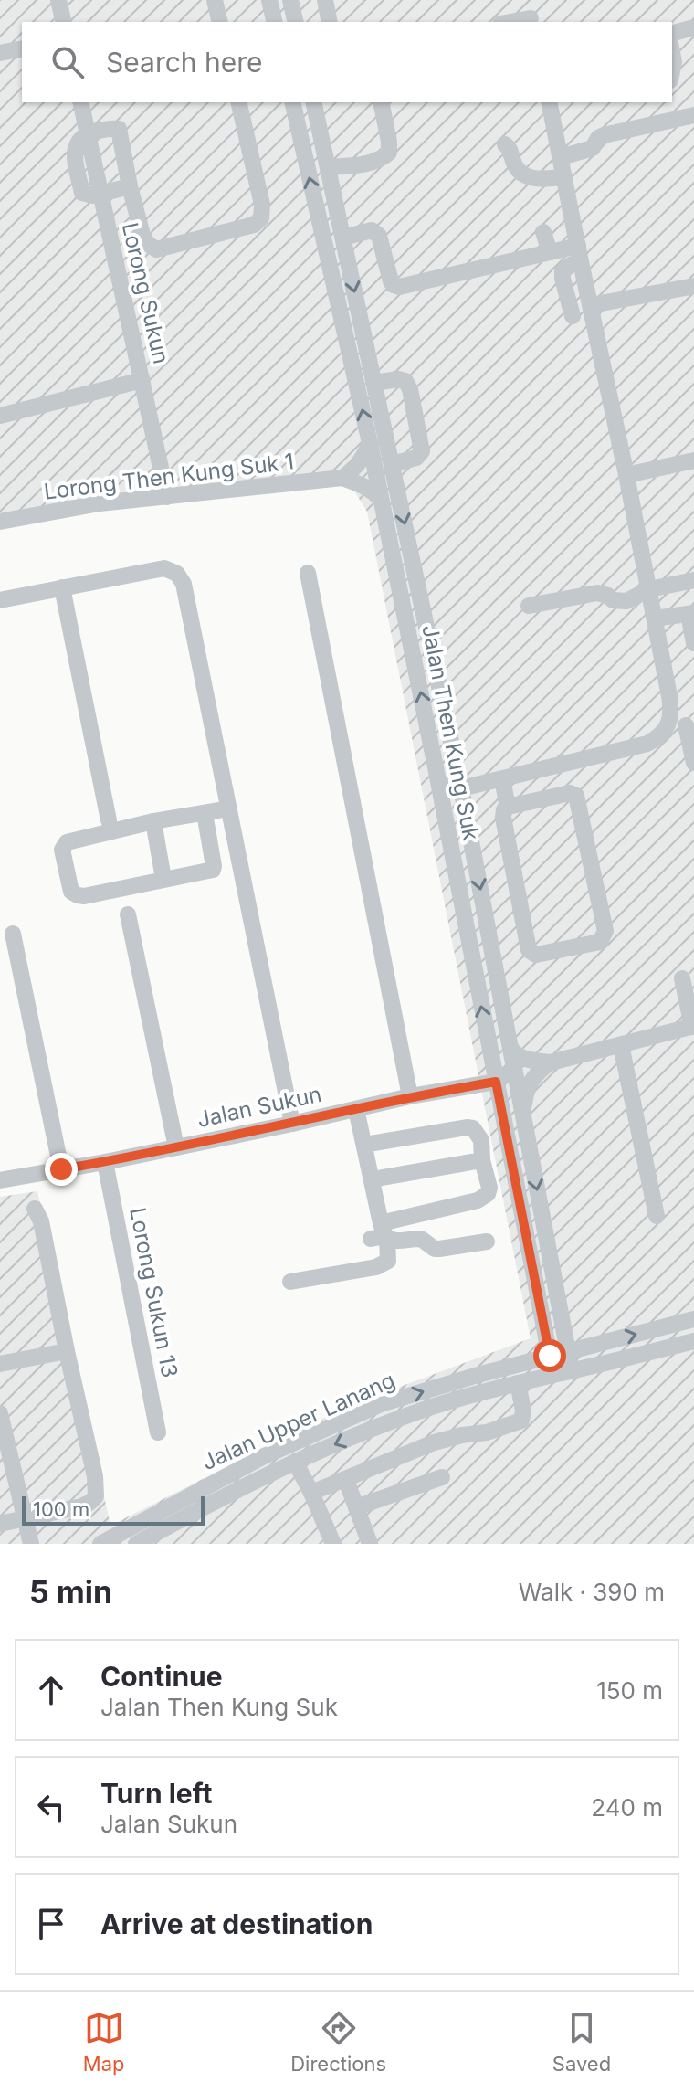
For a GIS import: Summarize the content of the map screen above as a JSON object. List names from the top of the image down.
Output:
{
  "streets": {
    "street": [
      "Lorong Sukun",
      "Lorong Then Kung Suk 1",
      "Jalan Then Kung Suk",
      "Jalan Sukun",
      "Lorong Sukun 13",
      "Jalan Upper Lanang"
    ]
  },
  "crossings": [
    ["Lorong Sukun", "Lorong Then Kung Suk 1"],
    ["Jalan Then Kung Suk", "Jalan Sukun"],
    ["Jalan Then Kung Suk", "Jalan Upper Lanang"],
    ["Jalan Sukun", "Lorong Sukun 13"]
  ],
  "scale_bar": "100 m",
  "page": {
    "search": "Search here",
    "scale": "100 m",
    "heading": ["5 min", "Walk · 390 m"],
    "list": [
      ["Continue", "Jalan Then Kung Suk", "150 m"],
      ["Turn left", "Jalan Sukun", "240 m"],
      "Arrive at destination"
    ],
    "nav": ["Map", "Directions", "Saved"]
  }
}
